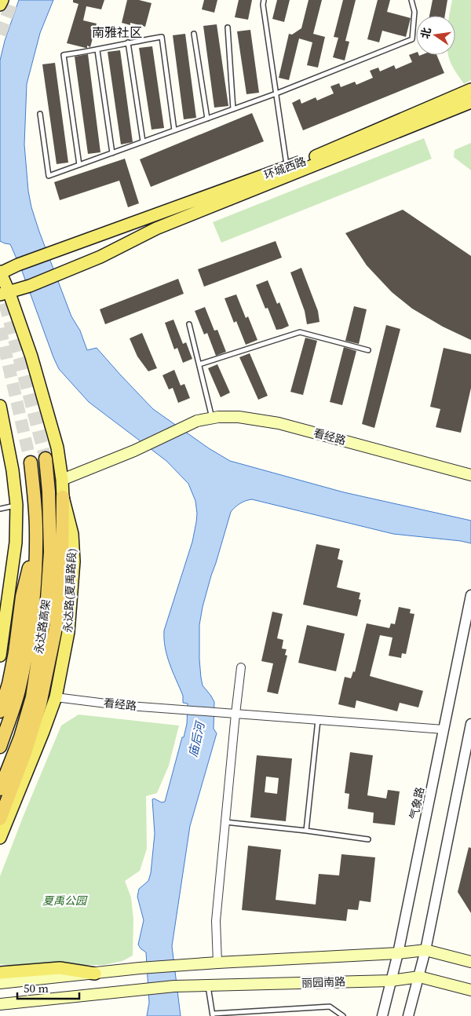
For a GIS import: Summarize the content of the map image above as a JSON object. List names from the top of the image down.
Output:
{
  "streets": {
    "highway": ["永达路高架"],
    "main road": [
      "环城西路",
      "看经路",
      "永达路(夏禹路段)",
      "丽园南路"
    ],
    "street": ["气象路"]
  },
  "crossings": [
    ["环城西路", "永达路(夏禹路段)"],
    ["看经路", "永达路(夏禹路段)"],
    ["看经路", "气象路"],
    ["气象路", "丽园南路"]
  ],
  "districts": ["南雅社区"],
  "water": ["庙后河"],
  "parks": ["夏禹公园"],
  "scale_bar": "50 m",
  "north": "left"
}
